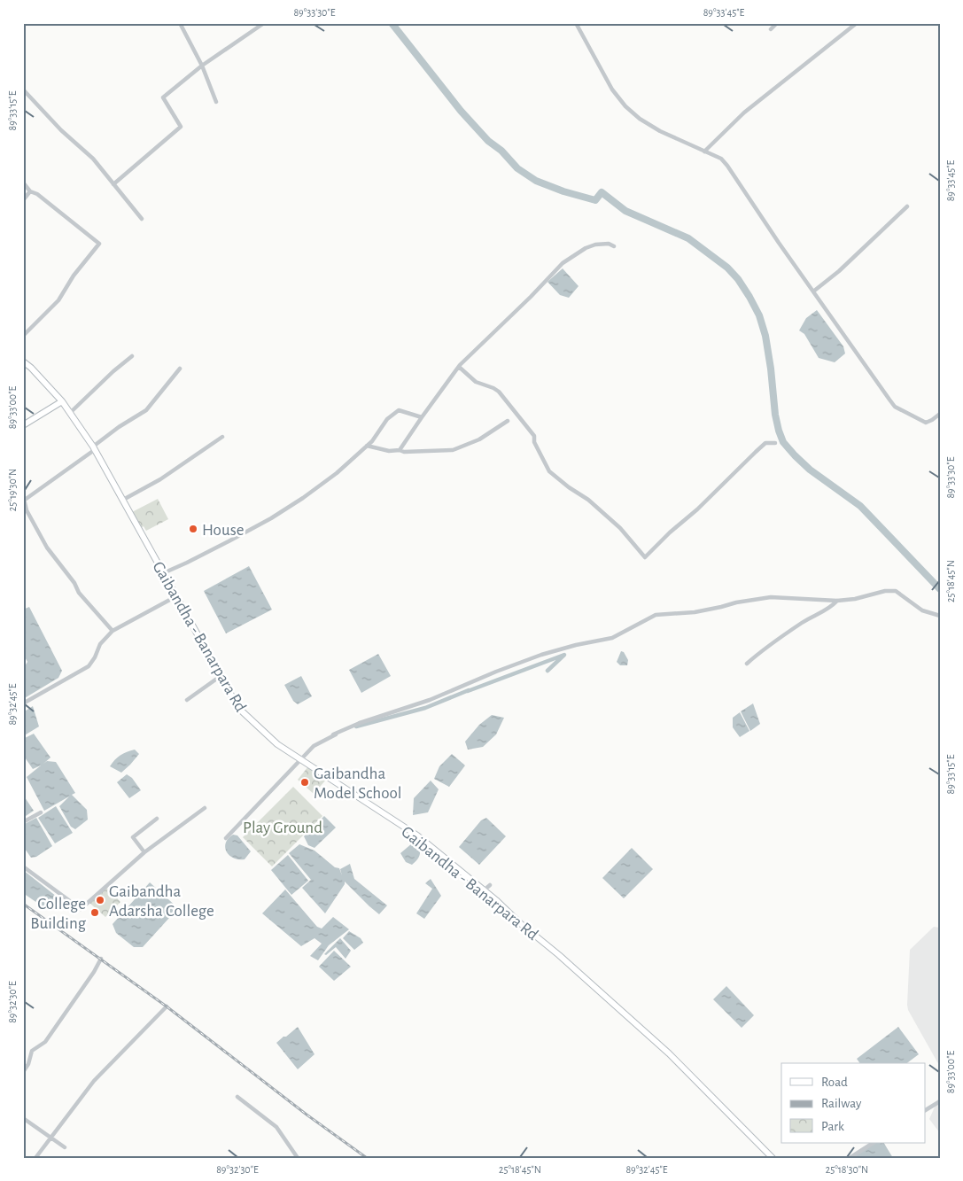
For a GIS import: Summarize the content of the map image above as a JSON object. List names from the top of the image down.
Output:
{
  "streets": {
    "main road": ["Gaibandha - Banarpara Rd"]
  },
  "parks": ["Play Ground"],
  "places": [
    "House",
    "Gaibandha Model School",
    "Gaibandha Adarsha College",
    "College Building"
  ],
  "legend": ["Road", "Railway", "Park"],
  "coordinates": [
    "89°33'30\"E",
    "89°33'45\"E",
    "89°33'15\"E",
    "89°33'00\"E",
    "25°19'30\"N",
    "25°18'45\"N",
    "89°32'45\"E",
    "89°32'30\"E",
    "25°18'30\"N"
  ]
}
